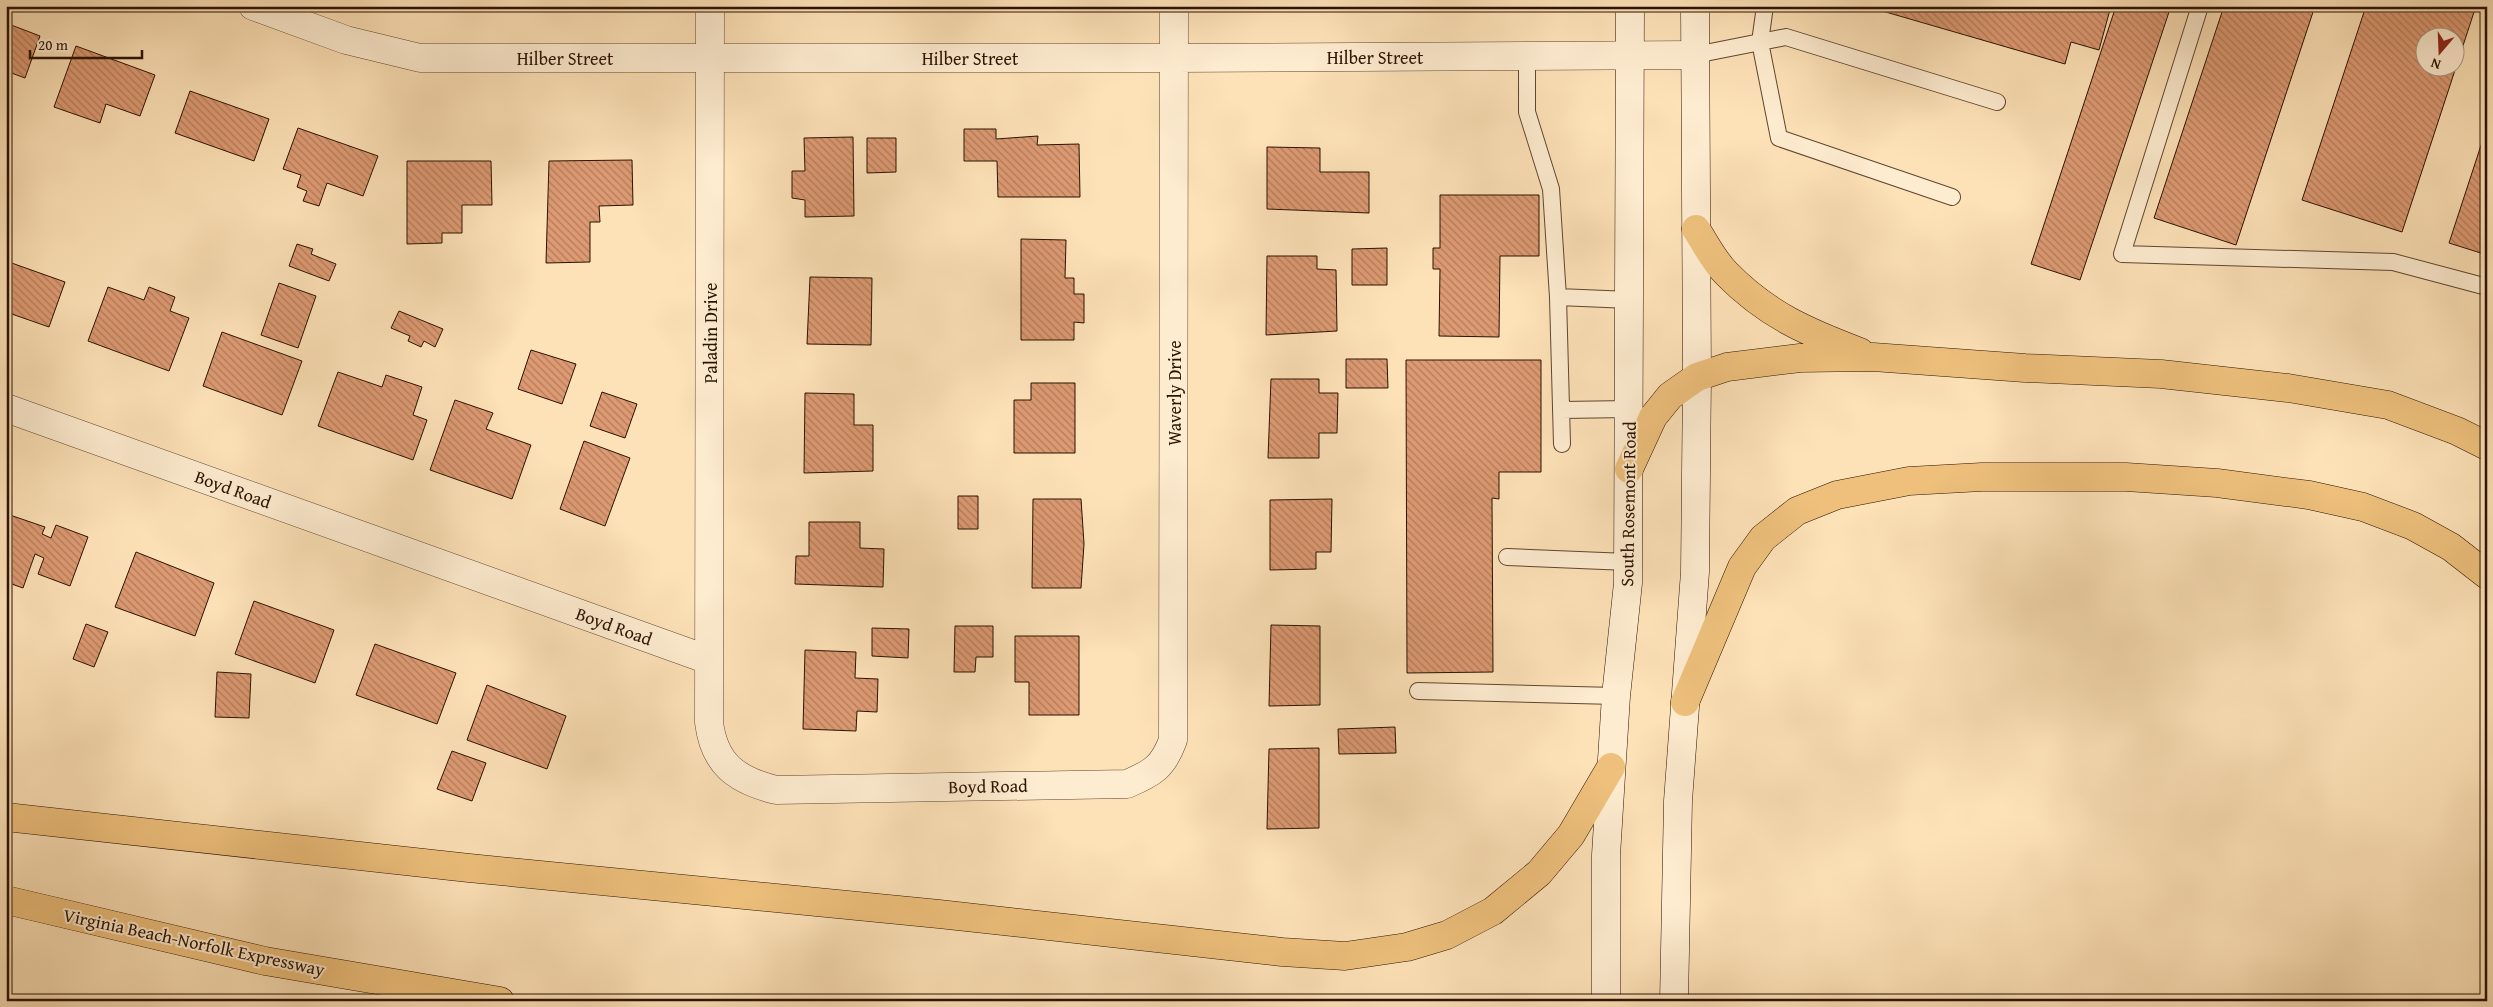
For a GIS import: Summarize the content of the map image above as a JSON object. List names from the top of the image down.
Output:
{
  "streets": {
    "highway": ["Virginia Beach-Norfolk Expressway"],
    "street": [
      "Hilber Street",
      "Paladin Drive",
      "Waverly Drive",
      "Boyd Road",
      "South Rosemont Road"
    ]
  },
  "crossings": [
    ["Hilber Street", "Paladin Drive"],
    ["Hilber Street", "Waverly Drive"],
    ["Hilber Street", "South Rosemont Road"],
    ["Paladin Drive", "Boyd Road"],
    ["Waverly Drive", "Boyd Road"]
  ],
  "scale_bar": "20 m",
  "north": "bottom"
}
